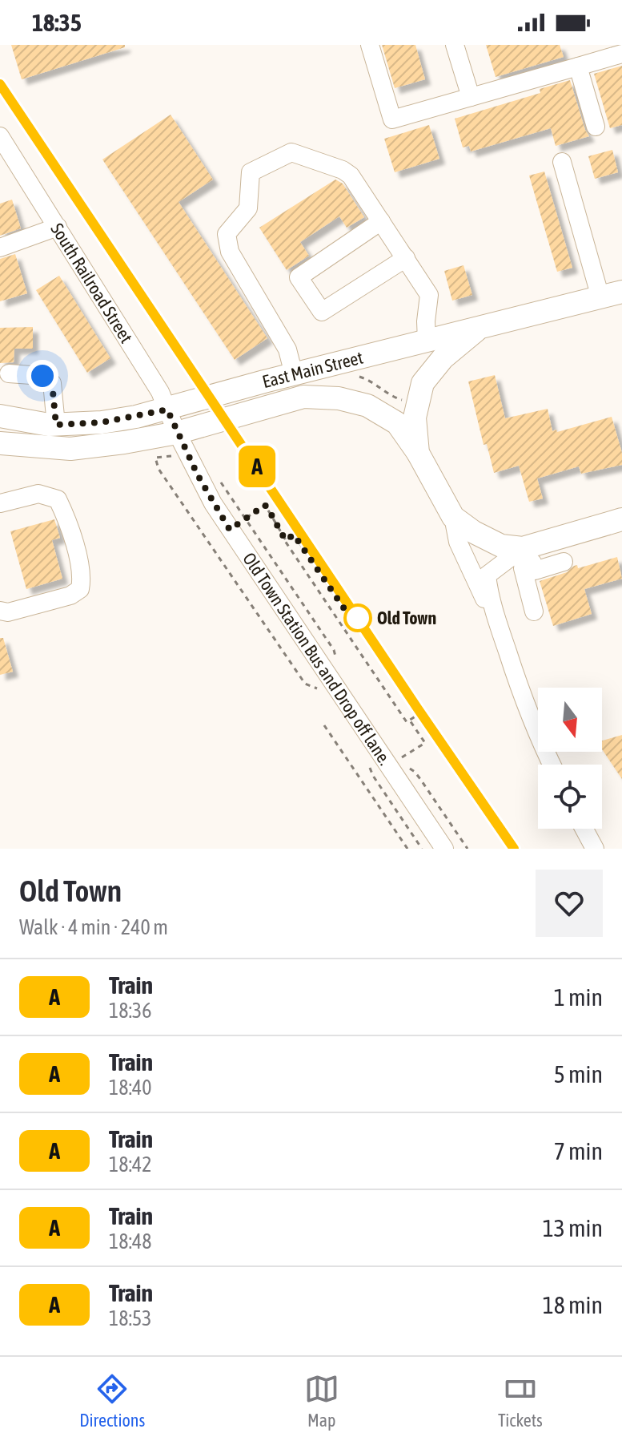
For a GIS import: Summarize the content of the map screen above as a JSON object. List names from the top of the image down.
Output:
{
  "streets": {
    "main road": ["East Main Street"],
    "street": ["South Railroad Street", "Old Town Station Bus and Drop off lane."]
  },
  "crossings": [
    ["South Railroad Street", "East Main Street"],
    ["South Railroad Street", "Old Town Station Bus and Drop off lane."],
    ["East Main Street", "Old Town Station Bus and Drop off lane."]
  ],
  "places": ["Old Town"],
  "north": "bottom",
  "page": {
    "status": "18:35",
    "on_map": "A",
    "heading": ["Old Town", "Walk · 4 min · 240 m"],
    "list": [
      {
        "mark": "A",
        "name": "Train",
        "note": "18:36",
        "value": "1 min"
      },
      {
        "mark": "A",
        "name": "Train",
        "note": "18:40",
        "value": "5 min"
      },
      {
        "mark": "A",
        "name": "Train",
        "note": "18:42",
        "value": "7 min"
      },
      {
        "mark": "A",
        "name": "Train",
        "note": "18:48",
        "value": "13 min"
      },
      {
        "mark": "A",
        "name": "Train",
        "note": "18:53",
        "value": "18 min"
      }
    ],
    "tabs": ["Directions", "Map", "Tickets"]
  }
}
